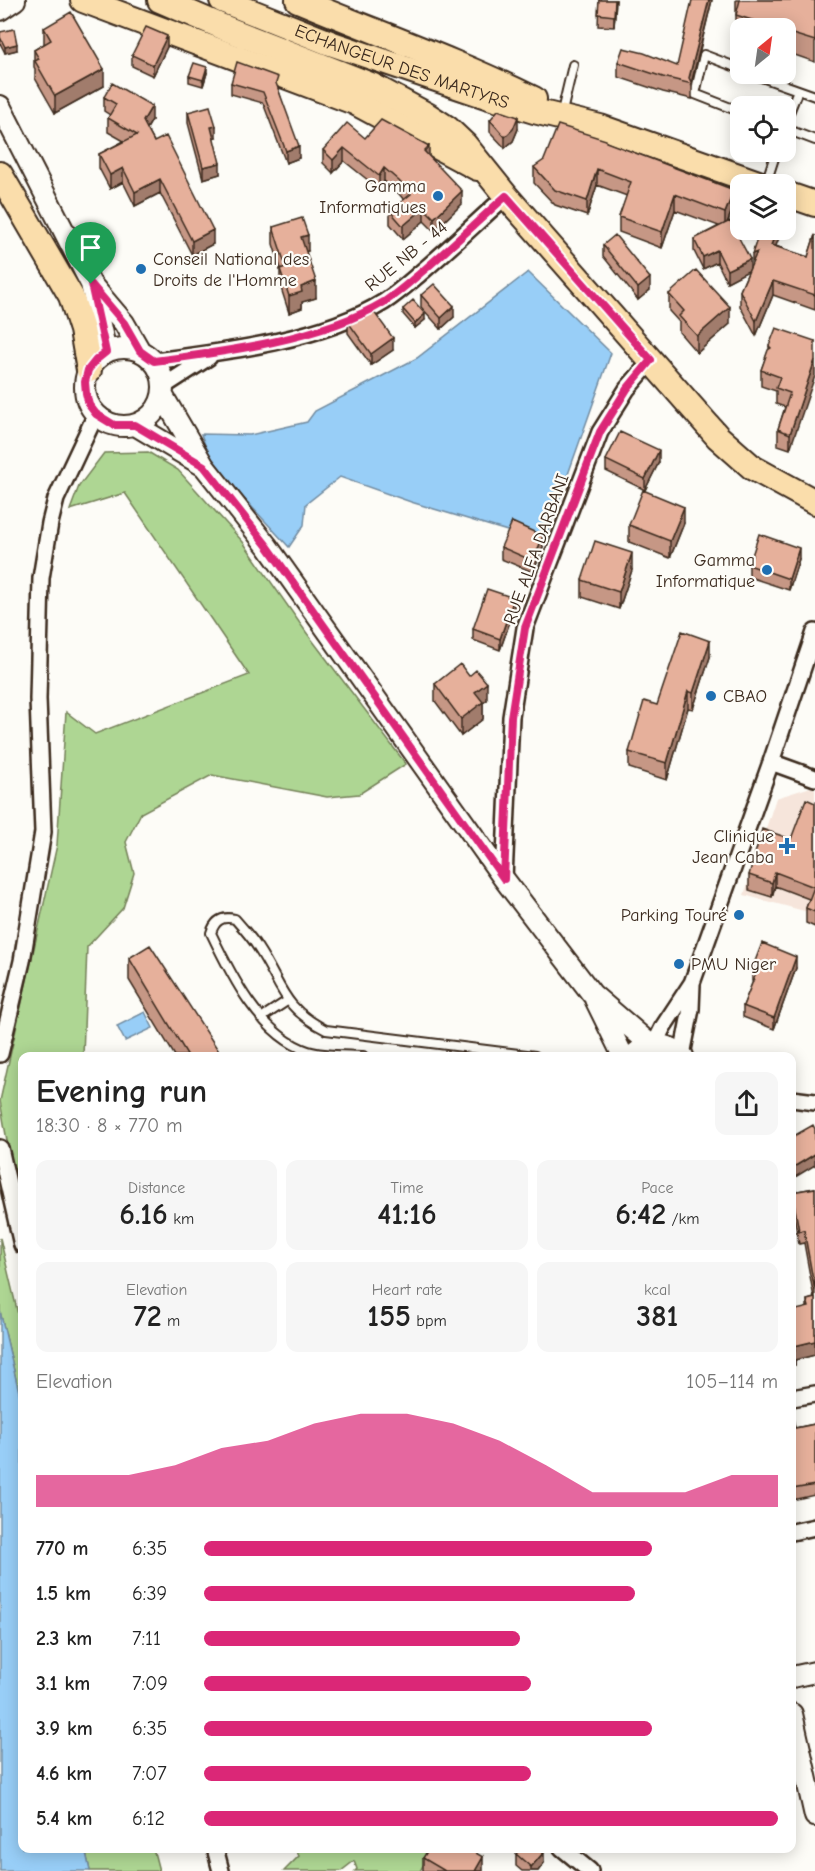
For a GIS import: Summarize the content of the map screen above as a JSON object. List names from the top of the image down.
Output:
{
  "streets": {
    "main road": ["ECHANGEUR DES MARTYRS"],
    "street": ["RUE NB - 44", "RUE ALFA DARBANI"]
  },
  "crossings": [
    ["ECHANGEUR DES MARTYRS", "RUE NB - 44"],
    ["ECHANGEUR DES MARTYRS", "RUE ALFA DARBANI"]
  ],
  "places": {
    "other": [
      "Gamma Informatiques",
      "Conseil National des Droits de l'Homme",
      "Gamma Informatique",
      "CBAO",
      "Parking Touré",
      "PMU Niger"
    ],
    "health": ["Clinique Jean Caba"]
  },
  "north": "top right",
  "page": {
    "heading": ["Evening run", "18:30 · 8 × 770 m"],
    "stats": [
      ["Distance", "6.16 km"],
      ["Time", "41:16"],
      ["Pace", "6:42 /km"],
      ["Elevation", "72 m"],
      ["Heart rate", "155 bpm"],
      ["kcal", "381"]
    ],
    "chart": ["Elevation", "105–114 m"],
    "list": [
      {
        "name": "770 m",
        "note": "6:35"
      },
      {
        "name": "1.5 km",
        "note": "6:39"
      },
      {
        "name": "2.3 km",
        "note": "7:11"
      },
      {
        "name": "3.1 km",
        "note": "7:09"
      },
      {
        "name": "3.9 km",
        "note": "6:35"
      },
      {
        "name": "4.6 km",
        "note": "7:07"
      },
      {
        "name": "5.4 km",
        "note": "6:12"
      }
    ]
  }
}
